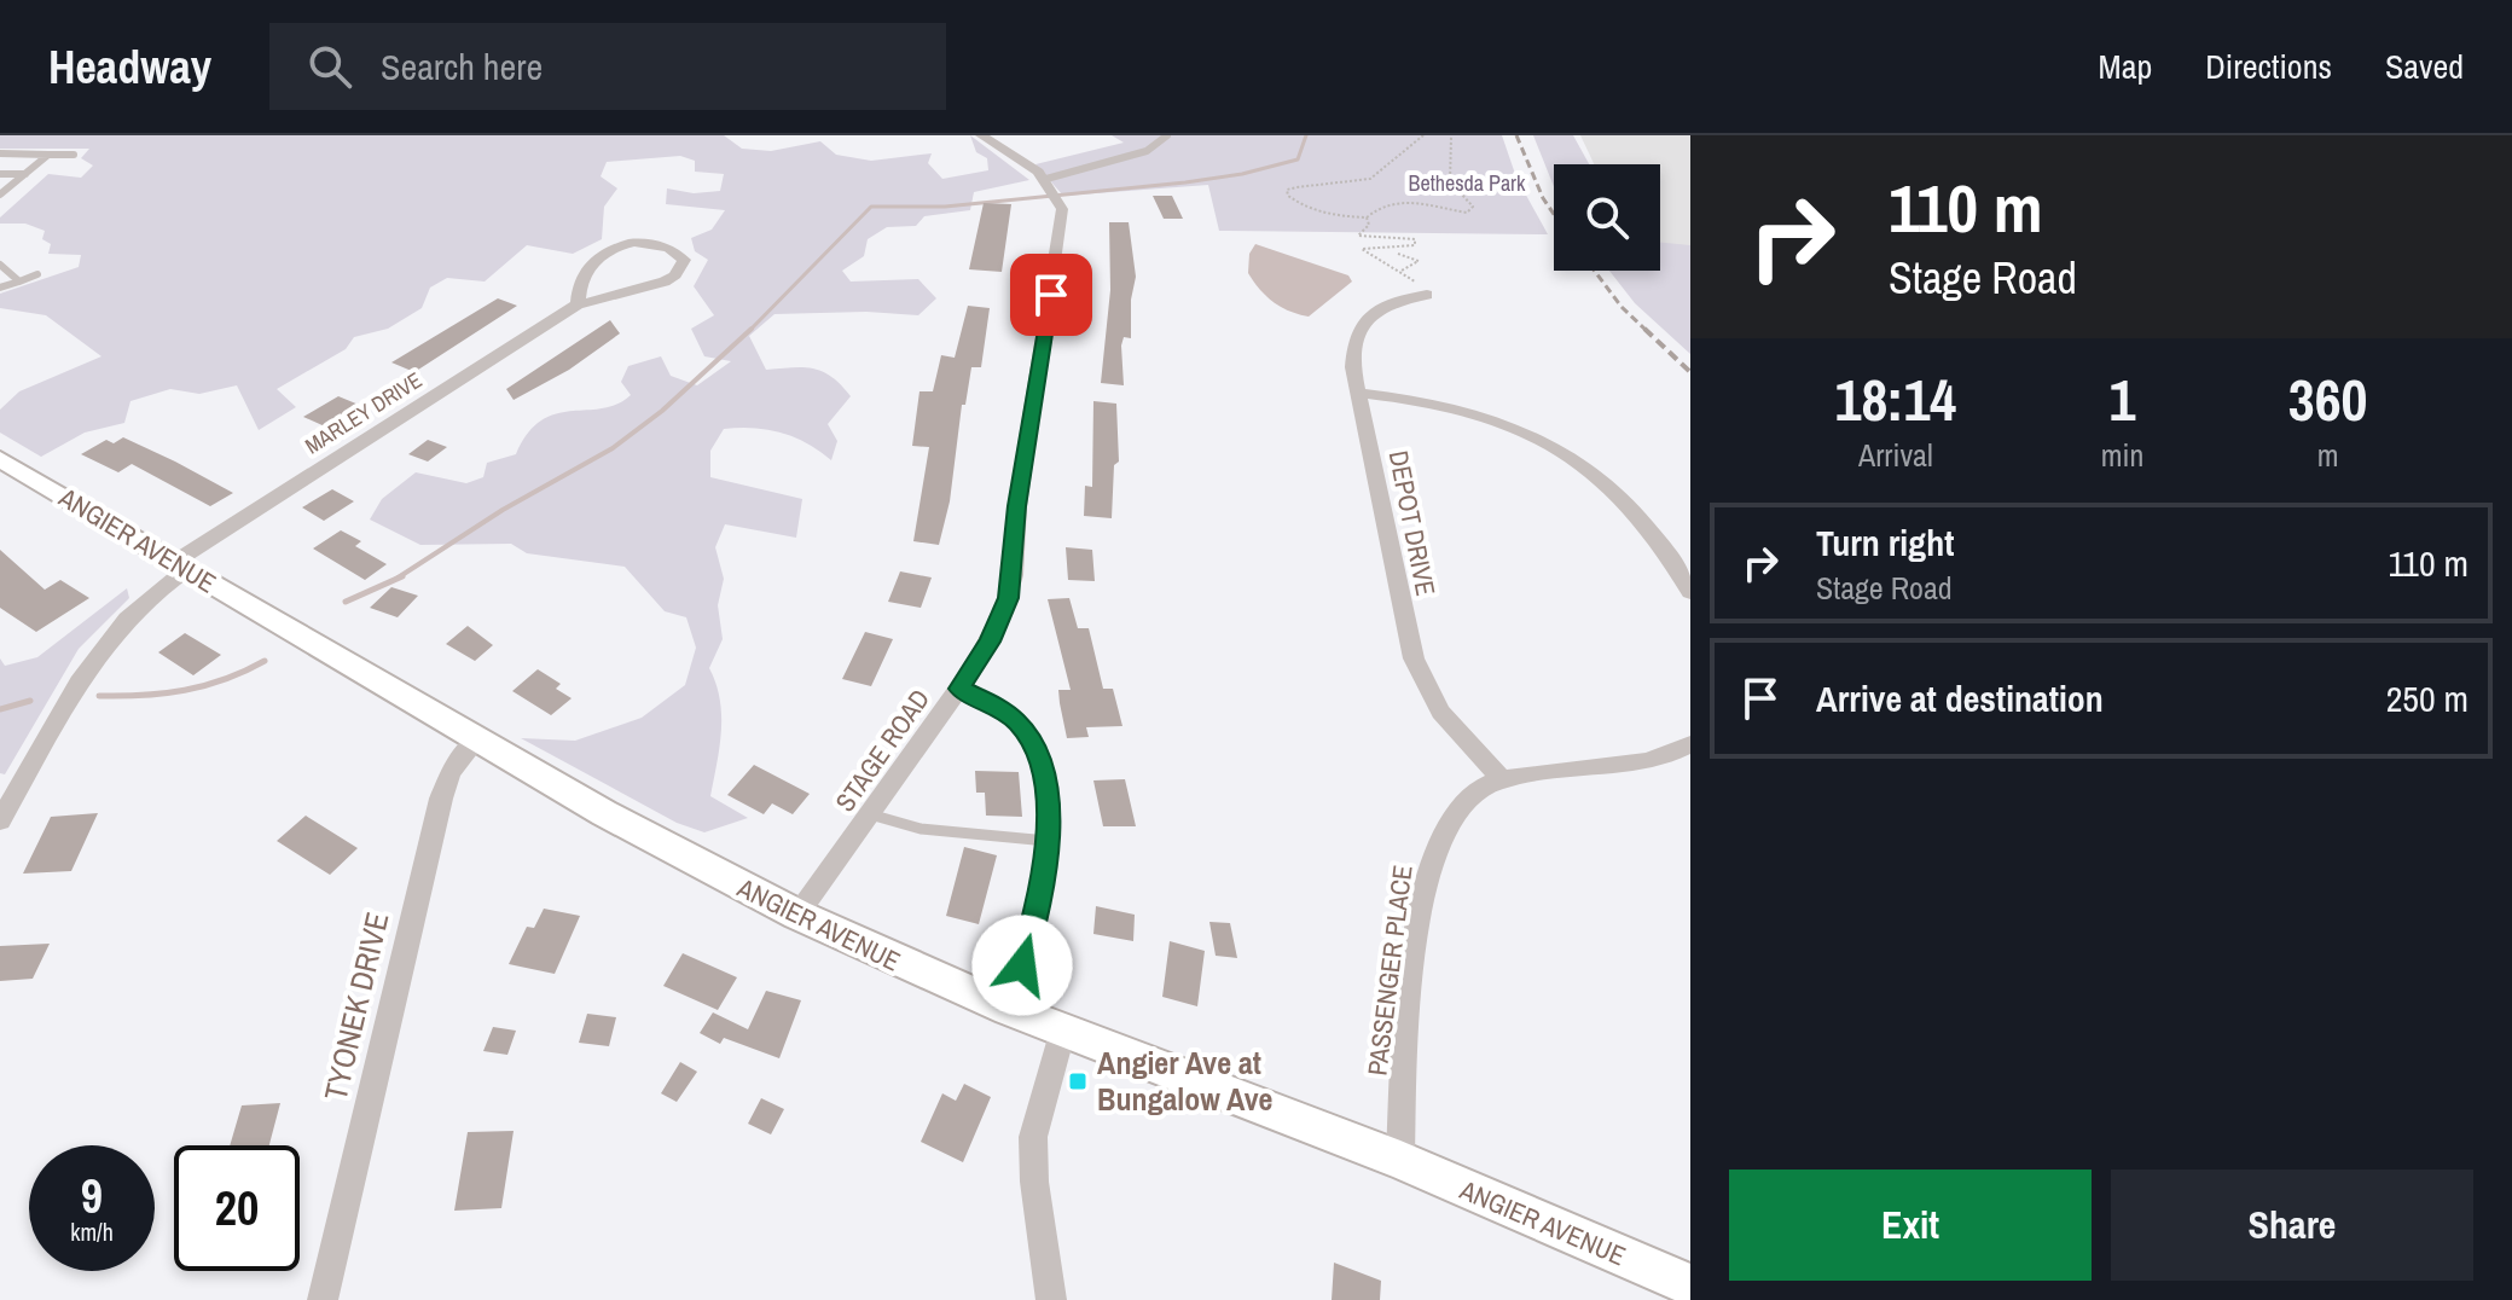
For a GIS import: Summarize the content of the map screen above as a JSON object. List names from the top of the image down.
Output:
{
  "streets": {
    "main road": ["ANGIER AVENUE"],
    "street": [
      "MARLEY DRIVE",
      "DEPOT DRIVE",
      "STAGE ROAD",
      "PASSENGER PLACE",
      "TYONEK DRIVE"
    ]
  },
  "crossings": [
    ["MARLEY DRIVE", "ANGIER AVENUE"],
    ["DEPOT DRIVE", "PASSENGER PLACE"],
    ["ANGIER AVENUE", "STAGE ROAD"],
    ["ANGIER AVENUE", "PASSENGER PLACE"],
    ["ANGIER AVENUE", "TYONEK DRIVE"]
  ],
  "parks": ["Bethesda Park"],
  "places": {
    "transit": ["Angier Ave at Bungalow Ave"]
  },
  "page": {
    "header": "Headway",
    "search": "Search here",
    "nav": ["Map", "Directions", "Saved"],
    "turn": ["110 m", "Stage Road"],
    "eta": [
      "18:14",
      "Arrival",
      "1",
      "min",
      "360",
      "m"
    ],
    "list": [
      {
        "name": "Turn right",
        "note": "Stage Road",
        "value": "110 m"
      },
      {
        "name": "Arrive at destination",
        "value": "250 m"
      }
    ],
    "speed": "9 km/h",
    "limit": "20",
    "buttons": ["Exit", "Share"]
  }
}
